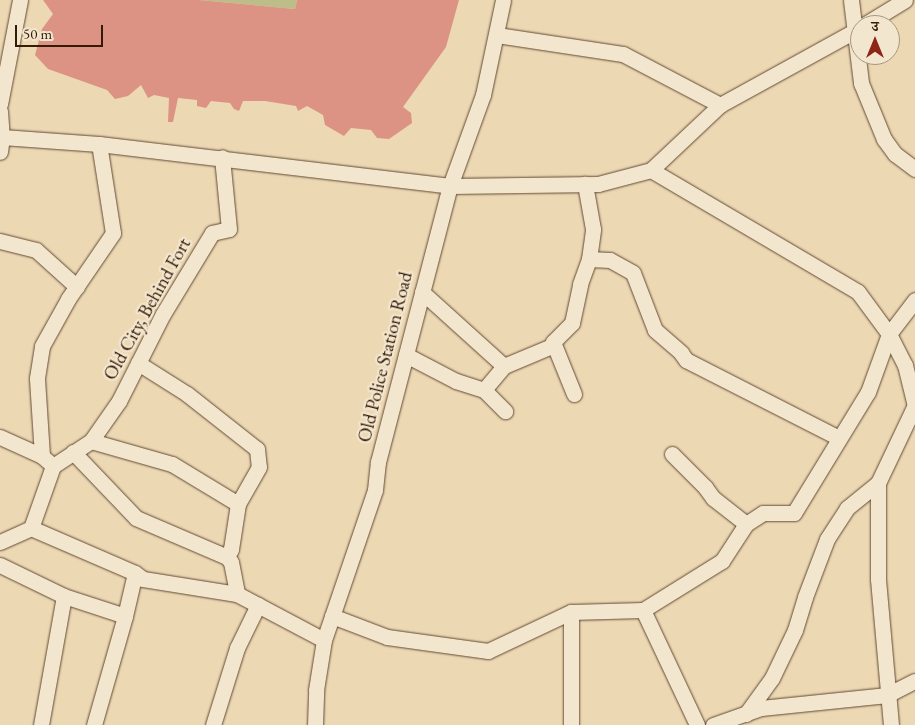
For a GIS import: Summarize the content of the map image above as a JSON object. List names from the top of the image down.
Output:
{
  "streets": {
    "street": ["Old City, Behind Fort", "Old Police Station Road"]
  },
  "scale_bar": "50 m",
  "north": "top"
}
